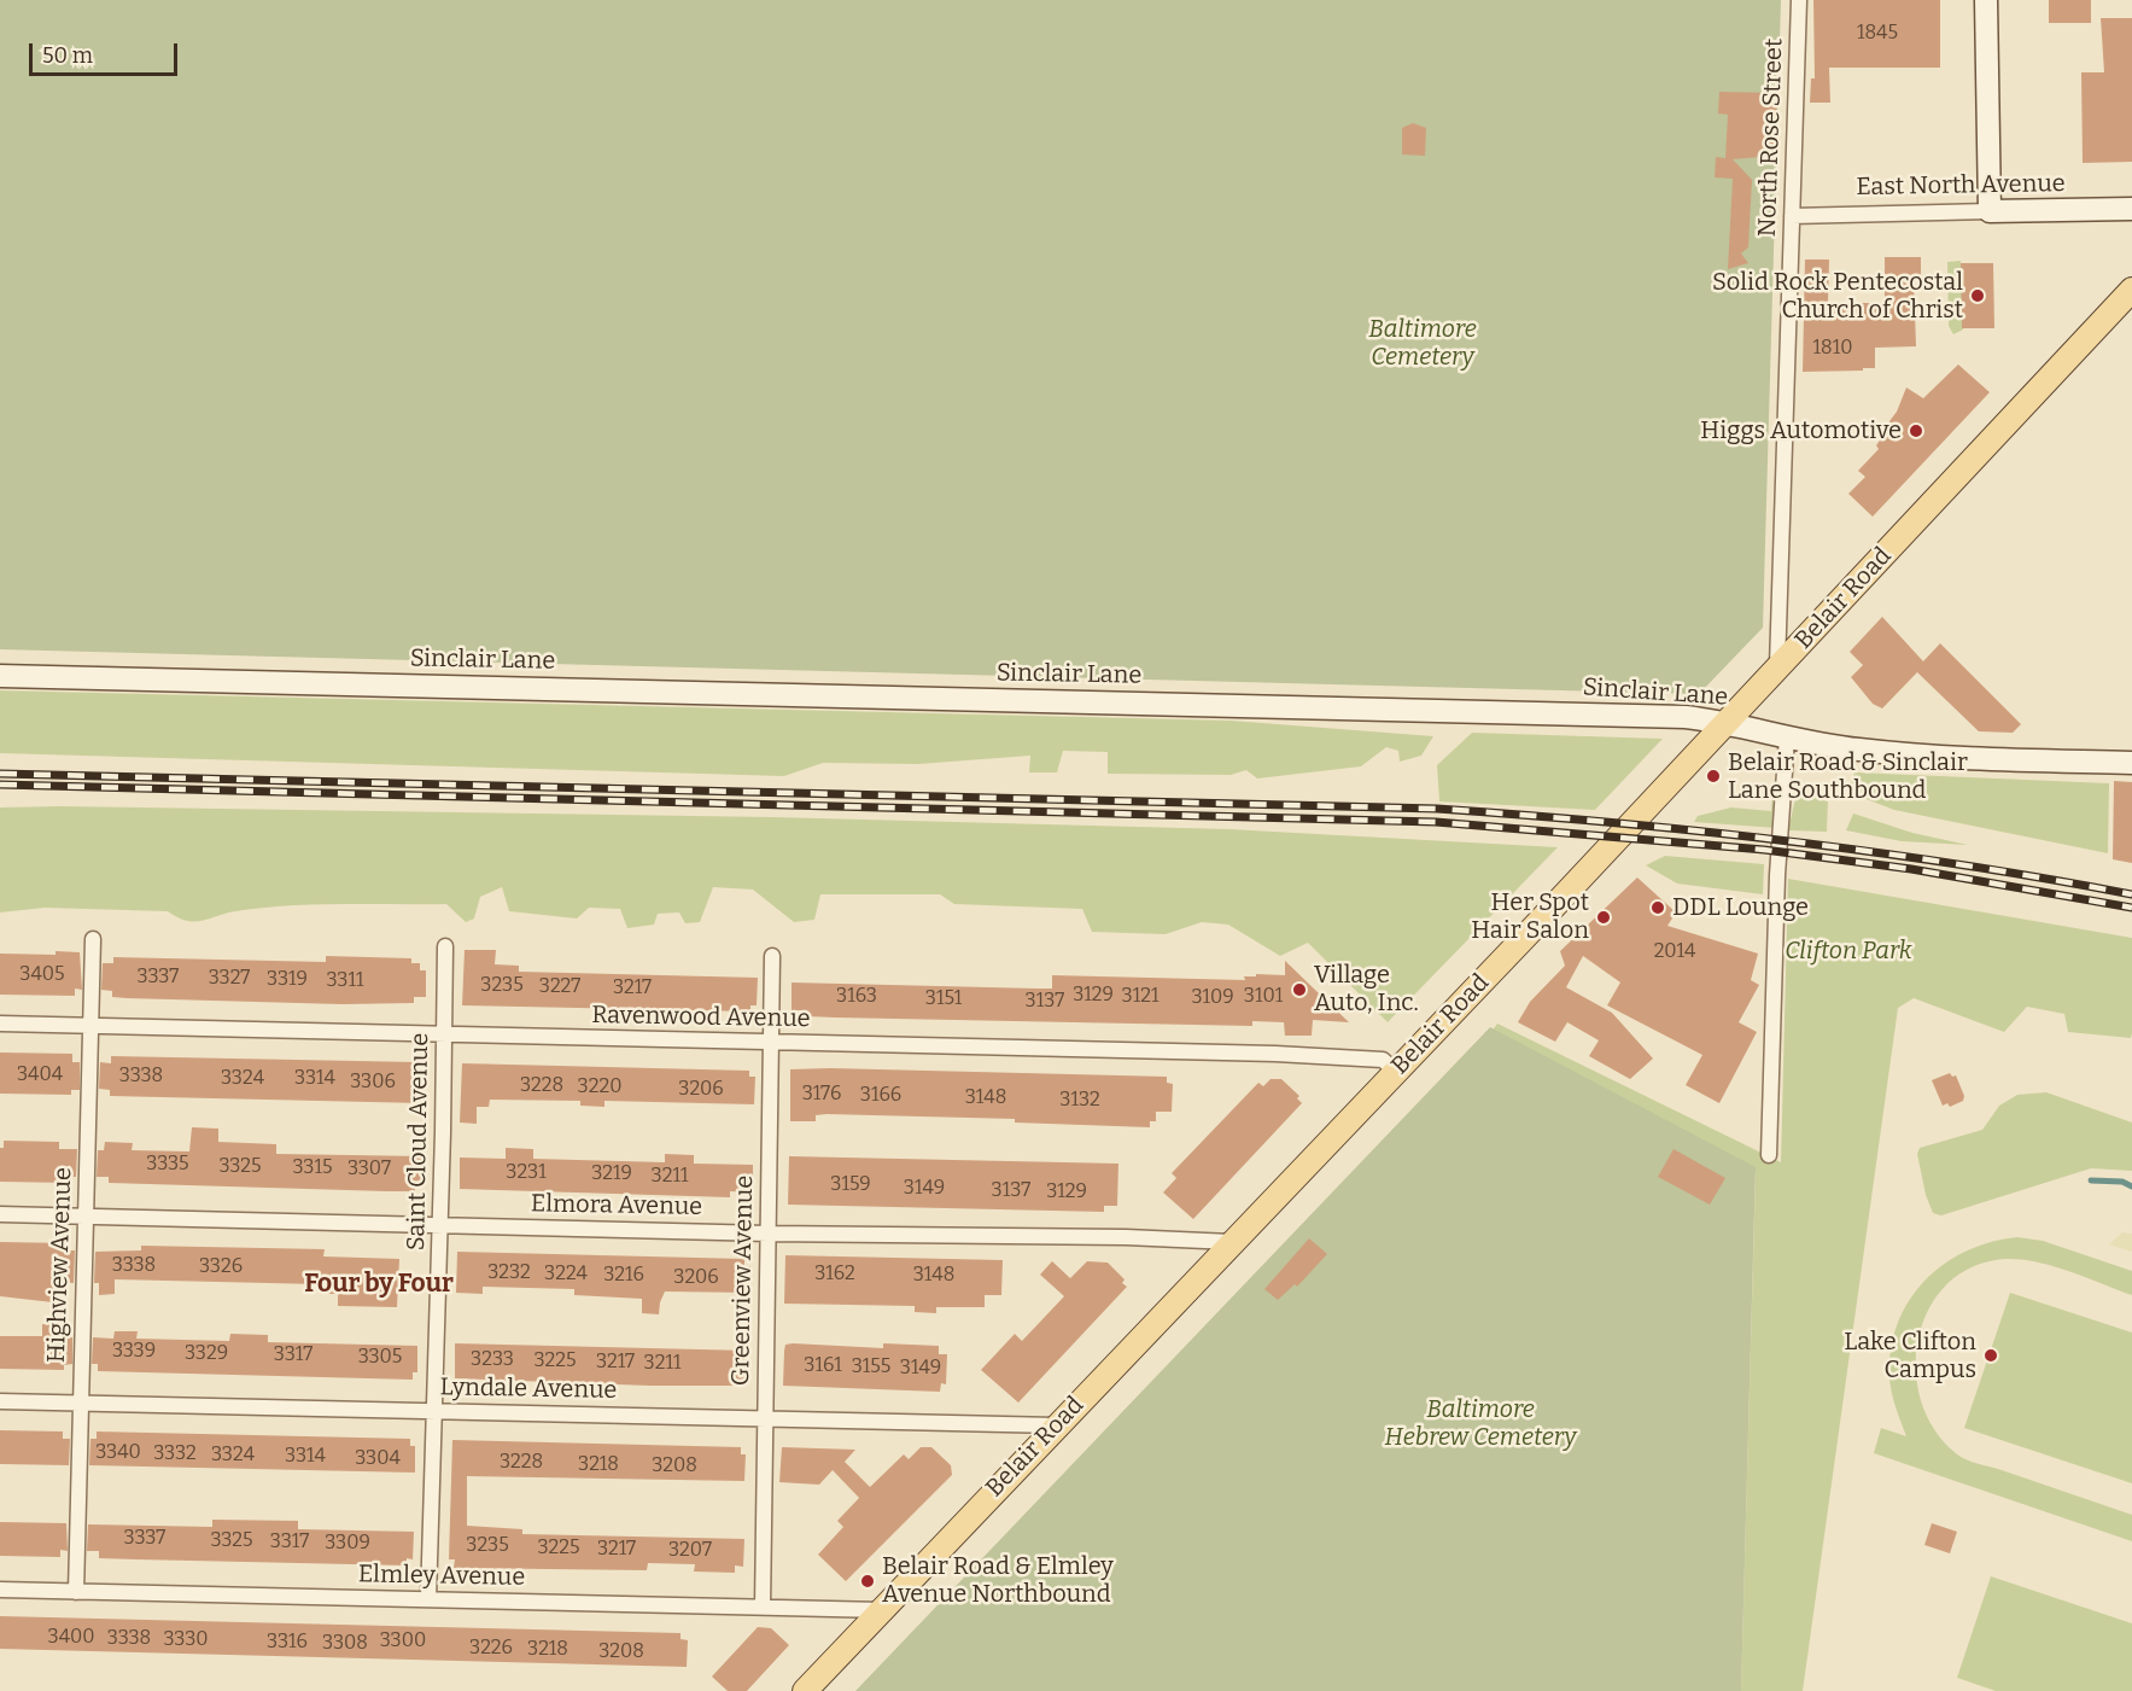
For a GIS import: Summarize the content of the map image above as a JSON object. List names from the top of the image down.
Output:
{
  "streets": {
    "main road": ["East North Avenue", "Belair Road", "Sinclair Lane"],
    "street": [
      "North Rose Street",
      "Ravenwood Avenue",
      "Saint Cloud Avenue",
      "Elmora Avenue",
      "Highview Avenue",
      "Greenview Avenue",
      "Lyndale Avenue",
      "Elmley Avenue"
    ]
  },
  "crossings": [
    ["North Rose Street", "East North Avenue"],
    ["North Rose Street", "Belair Road"],
    ["Belair Road", "Sinclair Lane"],
    ["Belair Road", "Ravenwood Avenue"],
    ["Belair Road", "Elmora Avenue"],
    ["Belair Road", "Lyndale Avenue"],
    ["Belair Road", "Elmley Avenue"],
    ["Ravenwood Avenue", "Saint Cloud Avenue"],
    ["Ravenwood Avenue", "Highview Avenue"],
    ["Ravenwood Avenue", "Greenview Avenue"],
    ["Saint Cloud Avenue", "Elmora Avenue"],
    ["Saint Cloud Avenue", "Lyndale Avenue"],
    ["Saint Cloud Avenue", "Elmley Avenue"],
    ["Elmora Avenue", "Highview Avenue"],
    ["Elmora Avenue", "Greenview Avenue"],
    ["Highview Avenue", "Lyndale Avenue"],
    ["Highview Avenue", "Elmley Avenue"],
    ["Greenview Avenue", "Lyndale Avenue"],
    ["Greenview Avenue", "Elmley Avenue"]
  ],
  "districts": ["Four by Four"],
  "parks": ["Baltimore Cemetery", "Clifton Park", "Baltimore Hebrew Cemetery"],
  "places": [
    "Solid Rock Pentecostal Church of Christ",
    "Higgs Automotive",
    "Belair Road & Sinclair Lane Southbound",
    "DDL Lounge",
    "Her Spot Hair Salon",
    "Village Auto, Inc.",
    "Lake Clifton Campus",
    "Belair Road & Elmley Avenue Northbound"
  ],
  "house_numbers": [
    "1845",
    "1810",
    "2014",
    "3405",
    "3337",
    "3327",
    "3319",
    "3311",
    "3235",
    "3227",
    "3217",
    "3129",
    "3163",
    "3121",
    "3101",
    "3109",
    "3151",
    "3137",
    "3404",
    "3338",
    "3324",
    "3314",
    "3306",
    "3228",
    "3220",
    "3206",
    "3176",
    "3166",
    "3148",
    "3132",
    "3335",
    "3325",
    "3315",
    "3307",
    "3231",
    "3219",
    "3211",
    "3159",
    "3149",
    "3137",
    "3129",
    "3338",
    "3326",
    "3232",
    "3224",
    "3162",
    "3216",
    "3148",
    "3206",
    "3339",
    "3329",
    "3317",
    "3305",
    "3233",
    "3225",
    "3217",
    "3211",
    "3161",
    "3155",
    "3149",
    "3340",
    "3332",
    "3324",
    "3314",
    "3304",
    "3228",
    "3218",
    "3208",
    "3337",
    "3325",
    "3317",
    "3309",
    "3235",
    "3225",
    "3217",
    "3207",
    "3400",
    "3338",
    "3330",
    "3300",
    "3316",
    "3308",
    "3226",
    "3218",
    "3208"
  ],
  "scale_bar": "50 m"
}
